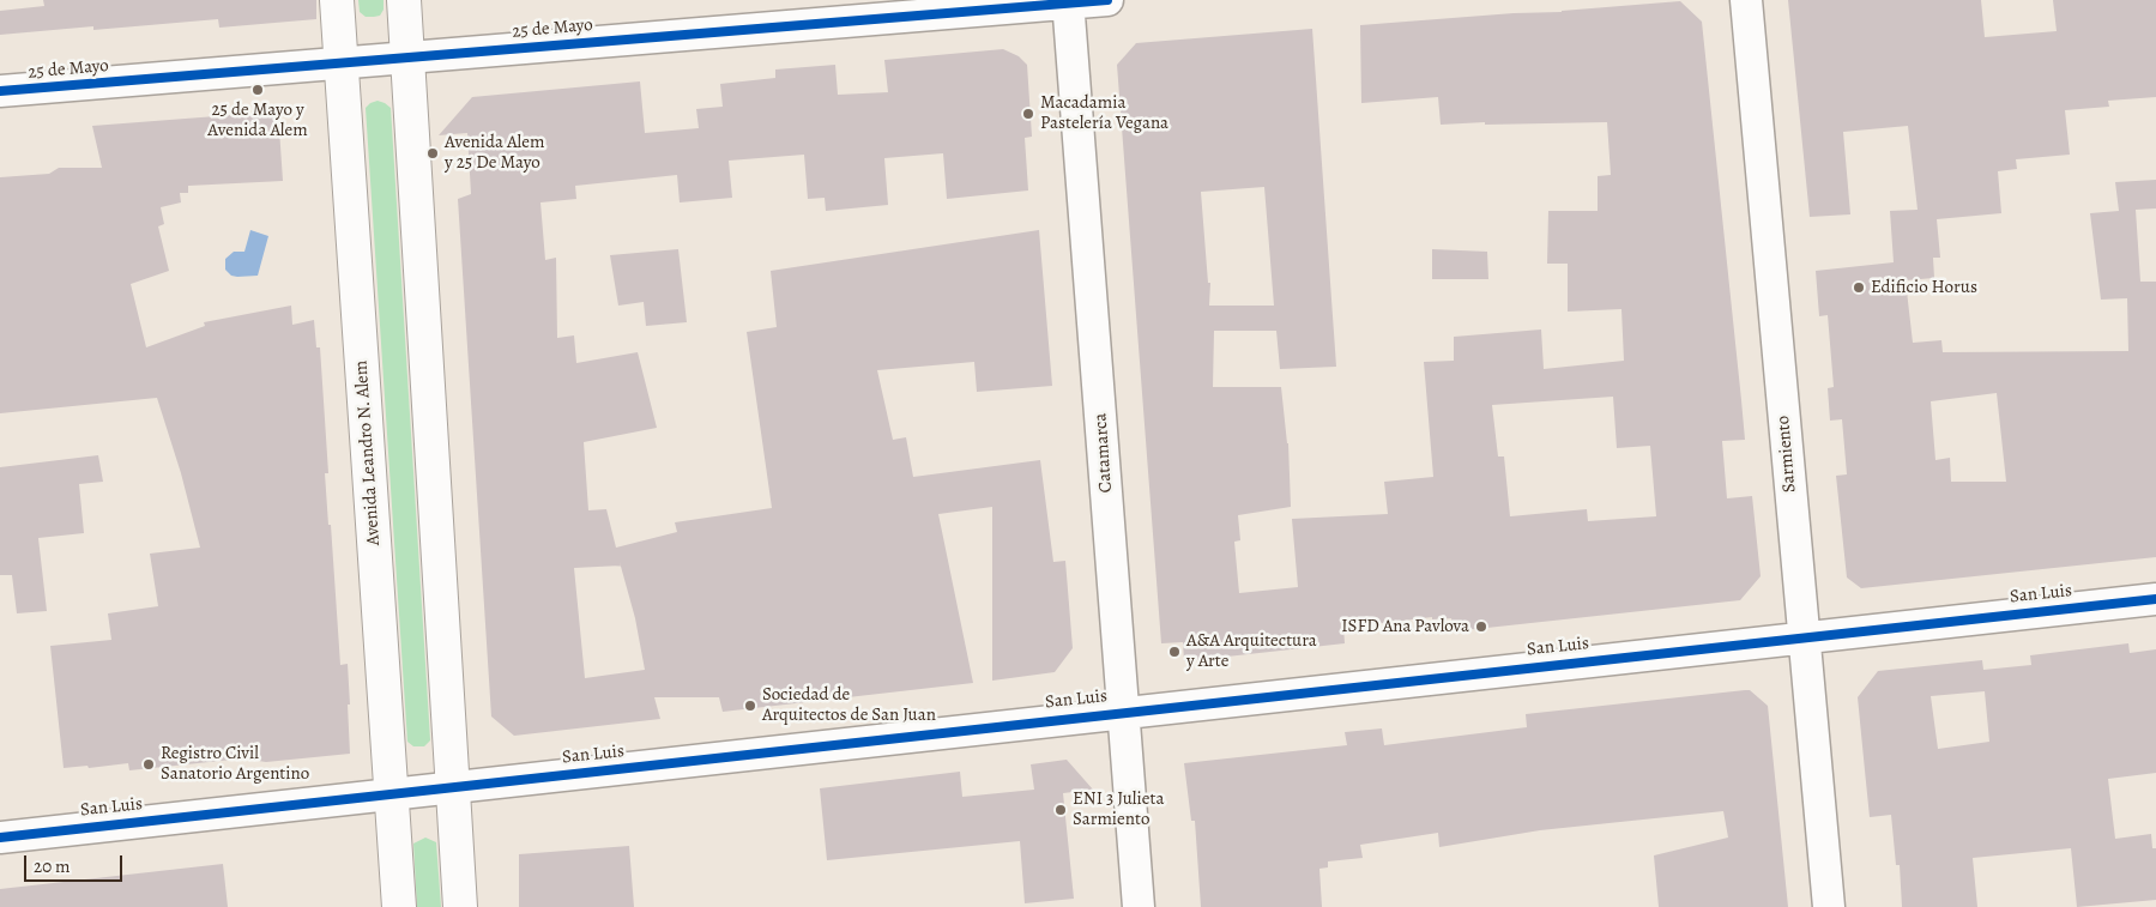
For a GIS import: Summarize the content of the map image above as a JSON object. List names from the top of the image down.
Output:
{
  "streets": {
    "street": [
      "25 de Mayo",
      "Avenida Leandro N. Alem",
      "Catamarca",
      "Sarmiento",
      "San Luis"
    ]
  },
  "crossings": [
    ["25 de Mayo", "Avenida Leandro N. Alem"],
    ["25 de Mayo", "Catamarca"],
    ["Avenida Leandro N. Alem", "San Luis"],
    ["Catamarca", "San Luis"],
    ["Sarmiento", "San Luis"]
  ],
  "places": [
    "25 de Mayo y Avenida Alem",
    "Macadamia Pastelería Vegana",
    "Avenida Alem y 25 De Mayo",
    "Edificio Horus",
    "ISFD Ana Pavlova",
    "A&A Arquitectura y Arte",
    "Sociedad de Arquitectos de San Juan",
    "Registro Civil Sanatorio Argentino",
    "ENI 3 Julieta Sarmiento"
  ],
  "scale_bar": "20 m"
}
